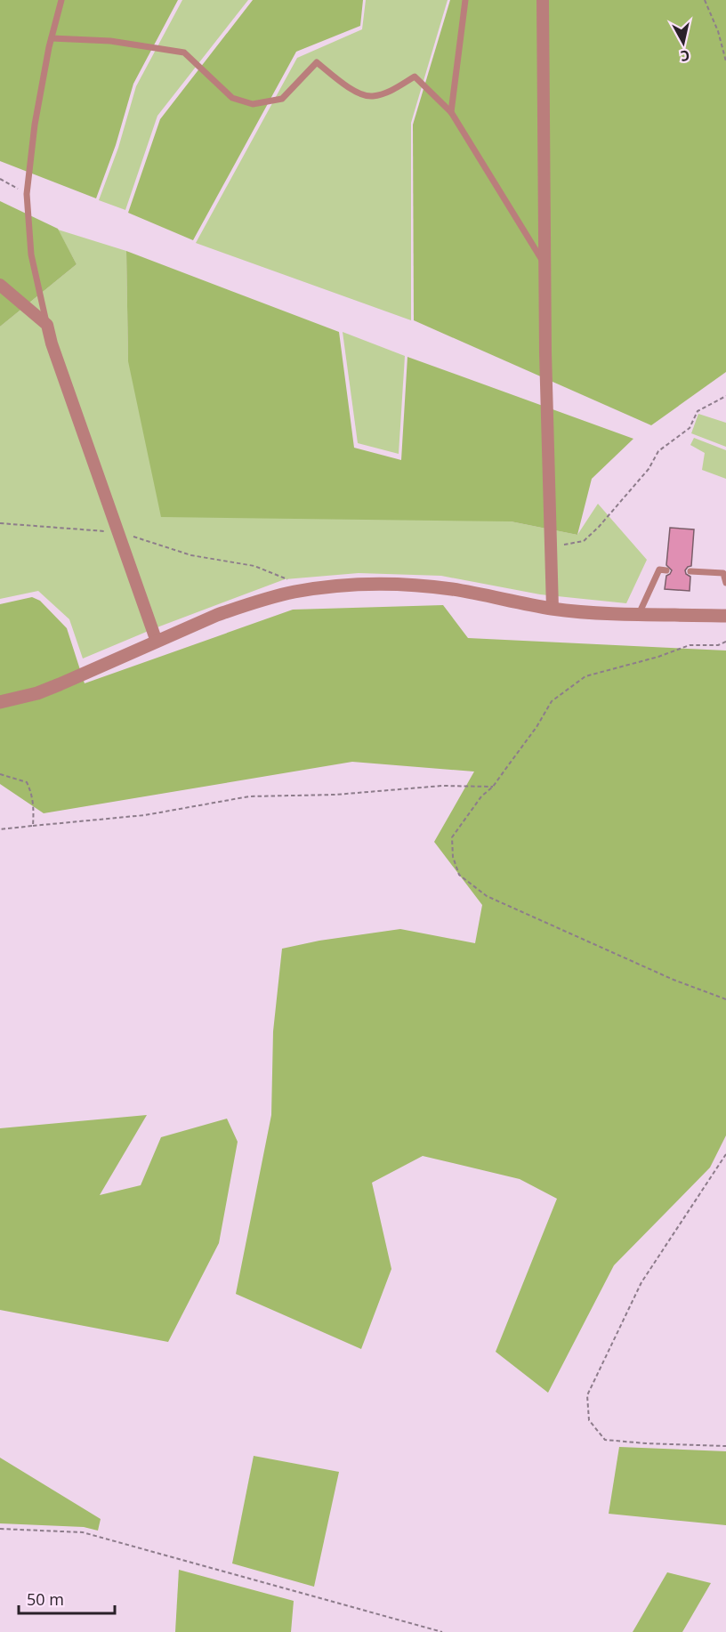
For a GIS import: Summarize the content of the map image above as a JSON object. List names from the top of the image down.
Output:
{
  "scale_bar": "50 m",
  "north": "bottom"
}
